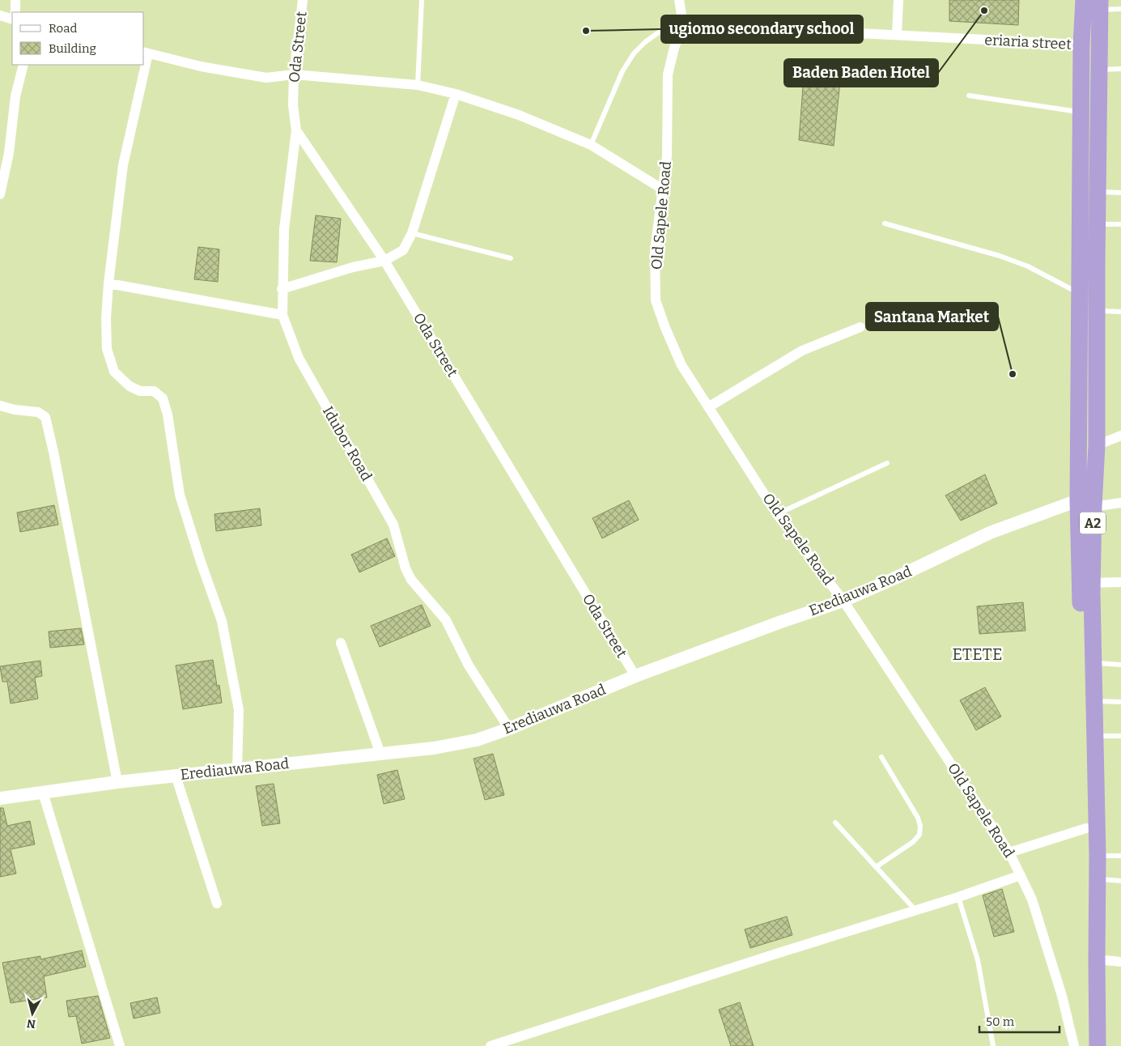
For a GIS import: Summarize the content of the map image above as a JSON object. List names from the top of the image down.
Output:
{
  "streets": {
    "highway": ["A2"],
    "street": [
      "eriaria street",
      "Oda Street",
      "Old Sapele Road",
      "Idubor Road",
      "Erediauwa Road"
    ]
  },
  "crossings": [
    ["eriaria street", "Old Sapele Road"],
    ["eriaria street", "A2"],
    ["Oda Street", "Idubor Road"],
    ["Oda Street", "Erediauwa Road"],
    ["Old Sapele Road", "Erediauwa Road"],
    ["Idubor Road", "Erediauwa Road"],
    ["A2", "Erediauwa Road"]
  ],
  "districts": ["ETETE"],
  "places": ["Baden Baden Hotel", "ugiomo secondary school", "Santana Market"],
  "legend": ["Road", "Building"],
  "scale_bar": "50 m",
  "north": "bottom"
}
